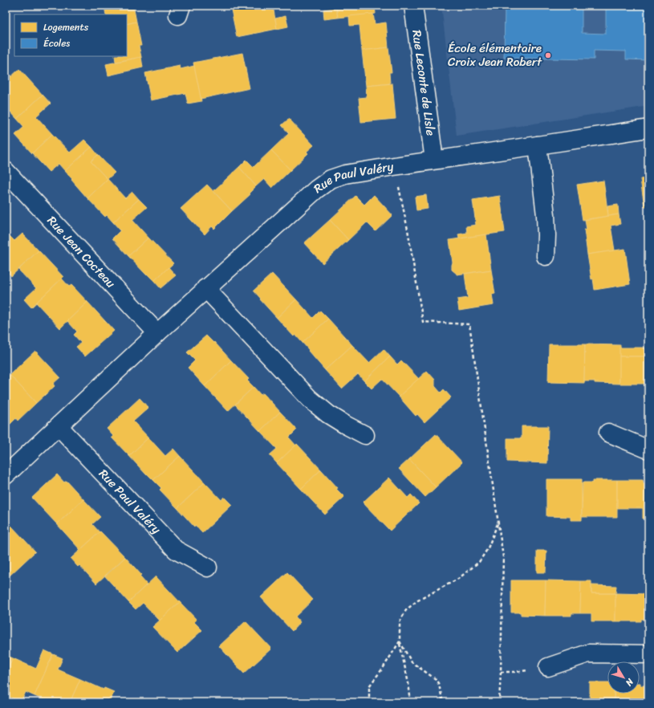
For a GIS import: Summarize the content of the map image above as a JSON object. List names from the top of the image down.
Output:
{
  "streets": {
    "street": ["Rue Leconte de Lisle", "Rue Paul Valéry", "Rue Jean Cocteau"]
  },
  "crossings": [
    ["Rue Leconte de Lisle", "Rue Paul Valéry"],
    ["Rue Paul Valéry", "Rue Jean Cocteau"]
  ],
  "places": ["École élémentaire Croix Jean Robert"],
  "legend": ["Logements", "Écoles"],
  "north": "bottom right"
}
